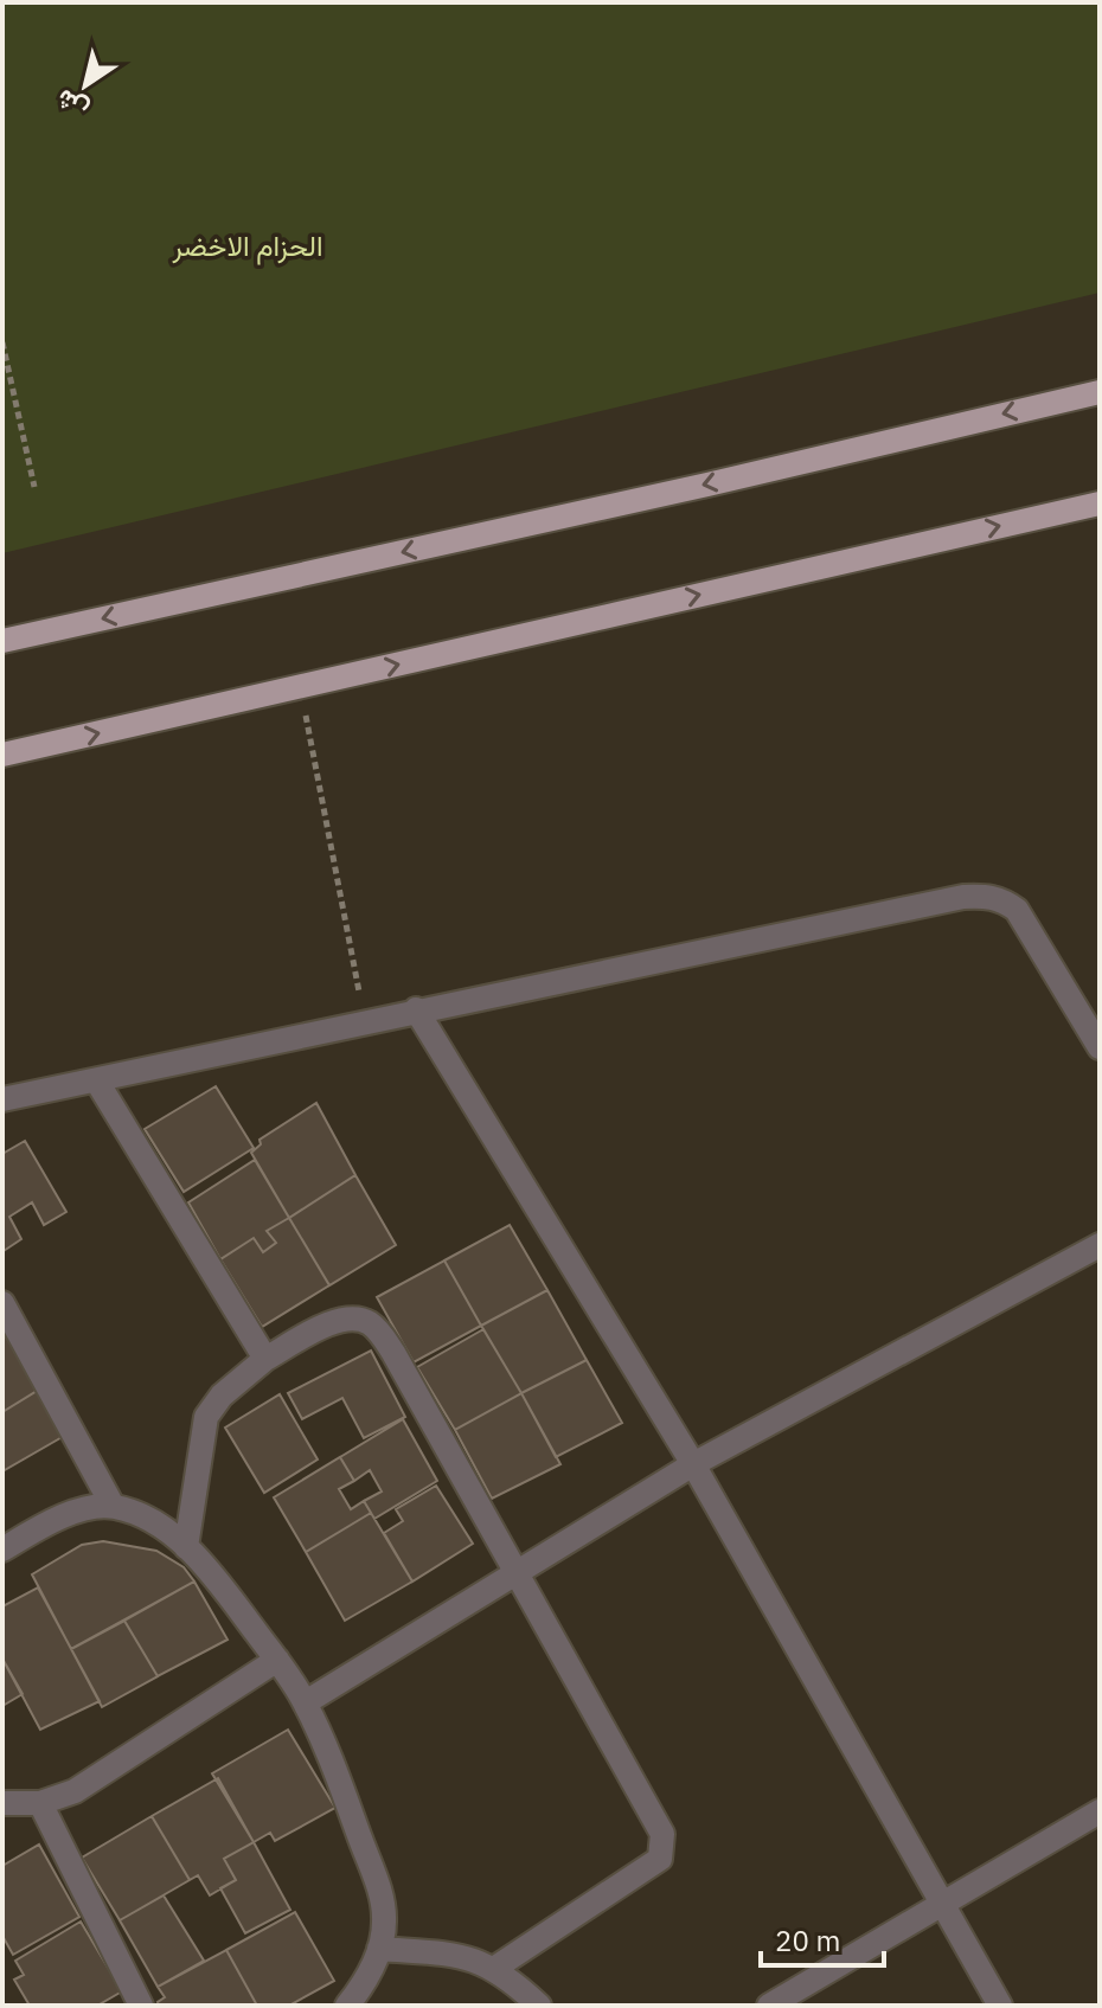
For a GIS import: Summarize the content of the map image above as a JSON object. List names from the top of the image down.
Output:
{
  "parks": ["الحزام الاخضر"],
  "scale_bar": "20 m",
  "north": "bottom left"
}
